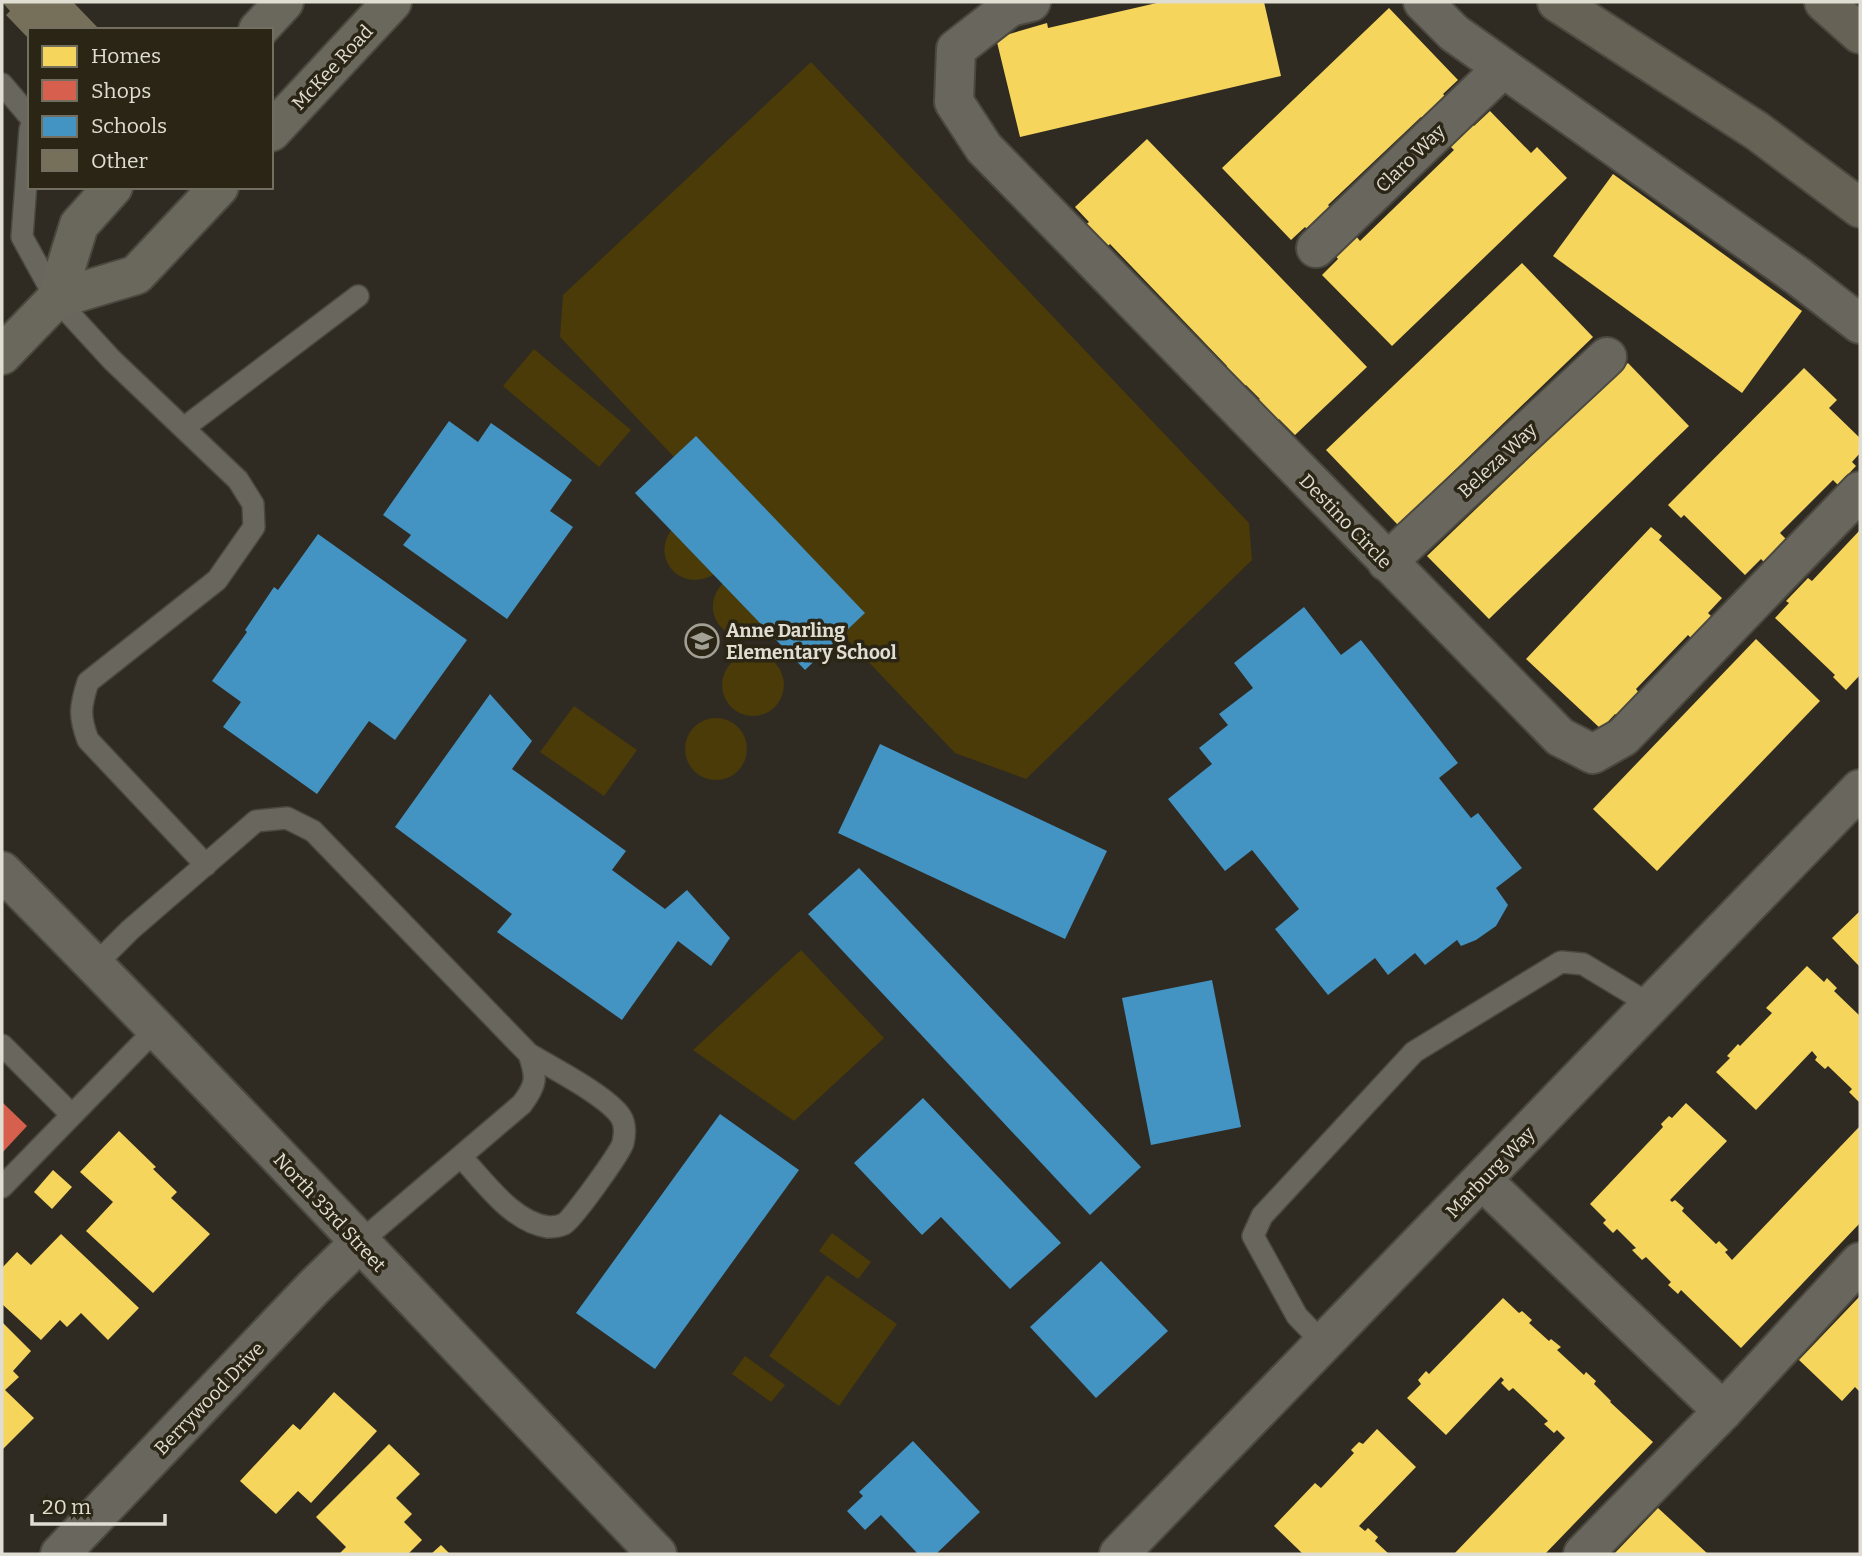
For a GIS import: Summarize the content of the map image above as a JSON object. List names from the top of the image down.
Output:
{
  "streets": {
    "main road": ["McKee Road"],
    "street": [
      "Claro Way",
      "Beleza Way",
      "Destino Circle",
      "Marburg Way",
      "North 33rd Street",
      "Berrywood Drive"
    ]
  },
  "crossings": [
    ["Beleza Way", "Destino Circle"],
    ["North 33rd Street", "Berrywood Drive"]
  ],
  "places": {
    "school or university": ["Anne Darling Elementary School"]
  },
  "legend": [
    "Homes",
    "Shops",
    "Schools",
    "Other"
  ],
  "scale_bar": "20 m"
}
